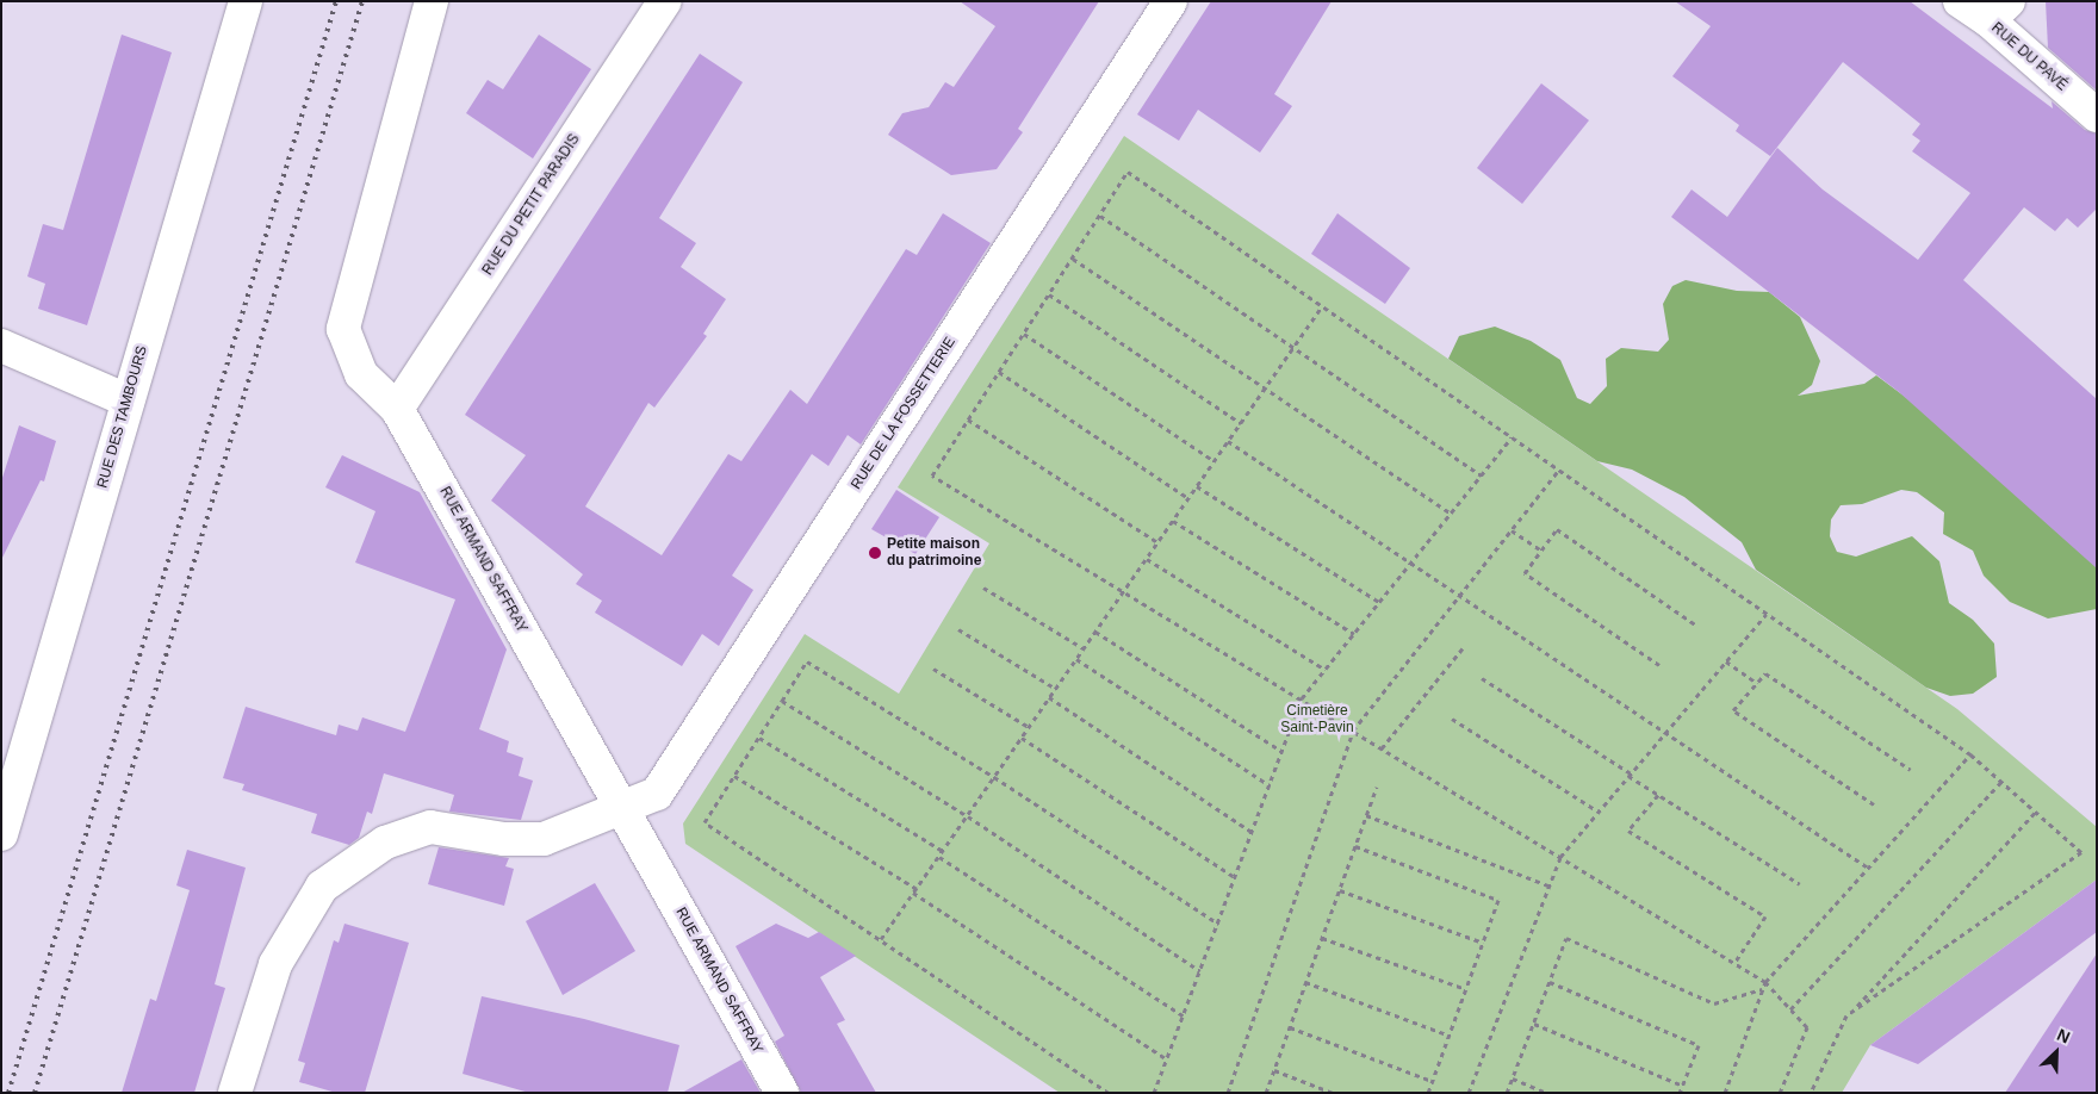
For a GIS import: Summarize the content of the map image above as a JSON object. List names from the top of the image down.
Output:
{
  "streets": {
    "street": [
      "RUE DU PAVÉ",
      "RUE DU PETIT PARADIS",
      "RUE DE LA FOSSETTERIE",
      "RUE DES TAMBOURS",
      "RUE ARMAND SAFFRAY"
    ]
  },
  "crossings": [
    ["RUE DU PETIT PARADIS", "RUE ARMAND SAFFRAY"],
    ["RUE DE LA FOSSETTERIE", "RUE ARMAND SAFFRAY"]
  ],
  "parks": ["Cimetière Saint-Pavin"],
  "places": ["Petite maison du patrimoine"],
  "north": "top right"
}
